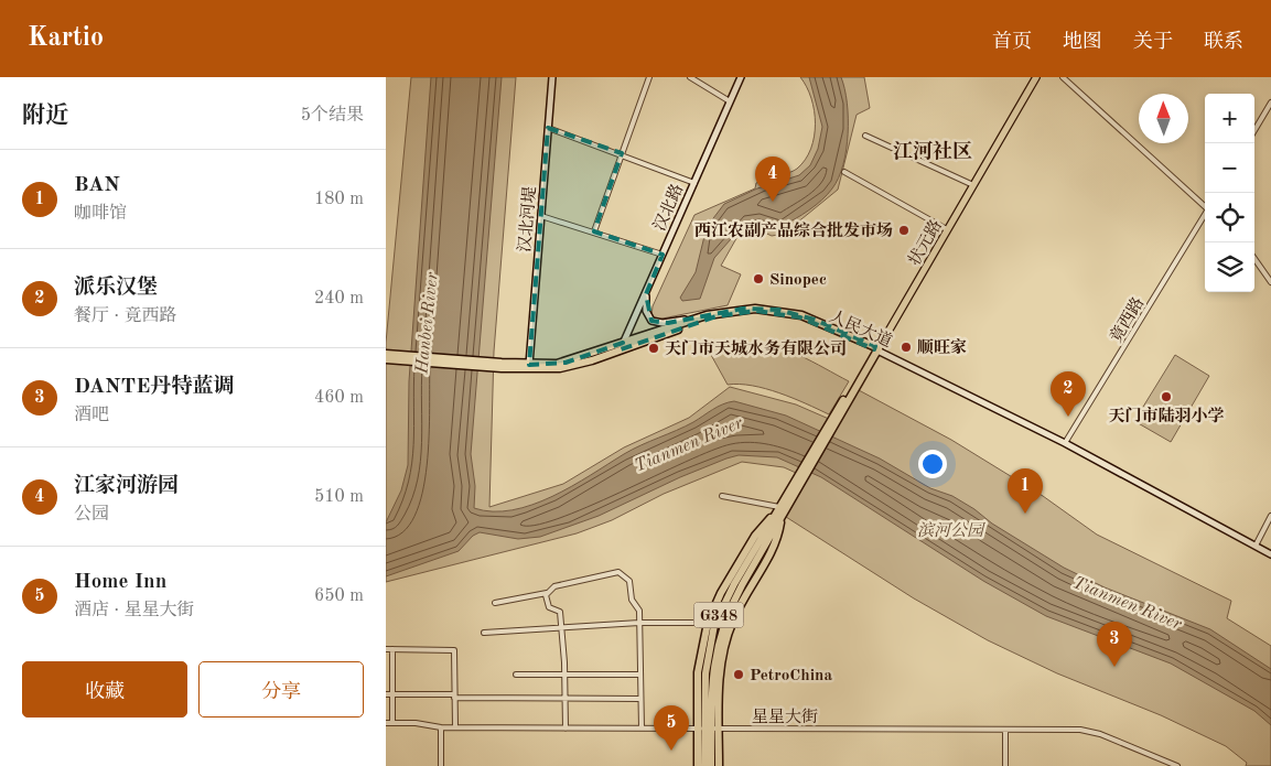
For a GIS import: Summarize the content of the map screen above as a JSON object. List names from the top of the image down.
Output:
{
  "streets": {
    "highway": ["状元路", "人民大道", "G348"],
    "main road": ["汉北路", "汉北河堤"],
    "street": ["竟西路", "星星大街"]
  },
  "crossings": [
    ["汉北路", "人民大道"],
    ["汉北河堤", "人民大道"],
    ["状元路", "人民大道"],
    ["状元路", "G348"],
    ["竟西路", "人民大道"],
    ["G348", "星星大街"]
  ],
  "districts": ["江河社区"],
  "water": ["Hanbei River", "Tianmen River"],
  "parks": ["滨河公园"],
  "places": [
    "西江农副产品综合批发市场",
    "Sinopec",
    "顺旺家",
    "天门市天城水务有限公司",
    "天门市陆羽小学",
    "PetroChina"
  ],
  "north": "top",
  "page": {
    "header": "Kartio",
    "nav": [
      "首页",
      "地图",
      "关于",
      "联系"
    ],
    "heading": ["附近", "5个结果"],
    "map_buttons": ["+", "−"],
    "list": [
      {
        "mark": "1",
        "name": "BAN",
        "note": "咖啡馆",
        "value": "180 m"
      },
      {
        "mark": "2",
        "name": "派乐汉堡",
        "note": "餐厅 · 竟西路",
        "value": "240 m"
      },
      {
        "mark": "3",
        "name": "DANTE丹特蓝调",
        "note": "酒吧",
        "value": "460 m"
      },
      {
        "mark": "4",
        "name": "江家河游园",
        "note": "公园",
        "value": "510 m"
      },
      {
        "mark": "5",
        "name": "Home Inn",
        "note": "酒店 · 星星大街",
        "value": "650 m"
      }
    ],
    "pins": [
      "4",
      "2",
      "1",
      "3",
      "5"
    ],
    "buttons": ["收藏", "分享"]
  }
}
